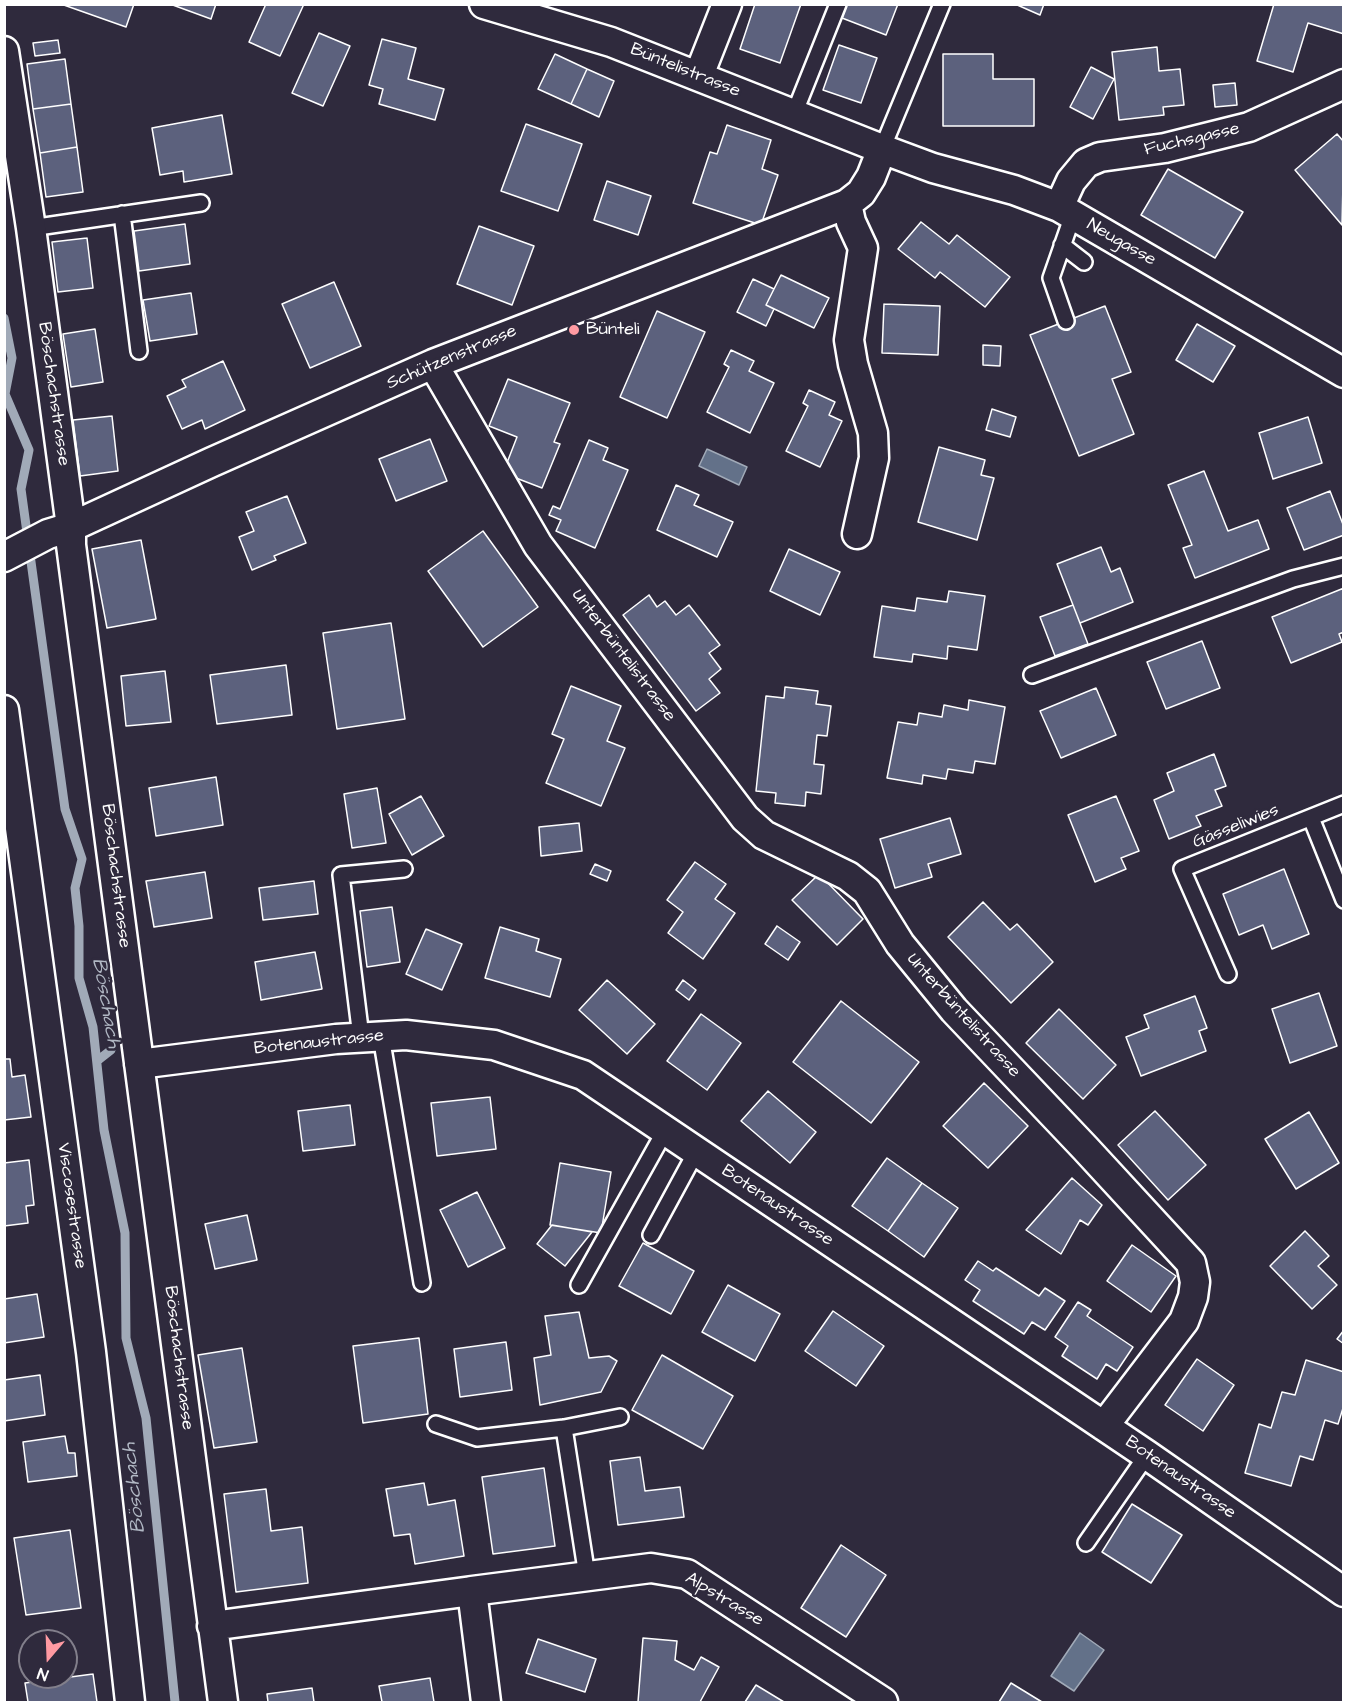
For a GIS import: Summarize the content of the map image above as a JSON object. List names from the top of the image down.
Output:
{
  "streets": {
    "street": [
      "Büntelistrasse",
      "Fuchsgasse",
      "Neugasse",
      "Schützenstrasse",
      "Böschachstrasse",
      "Unterbüntelistrasse",
      "Botenaustrasse",
      "Viscosestrasse",
      "Alpstrasse"
    ],
    "lane": ["Gässeliwies"]
  },
  "crossings": [
    ["Büntelistrasse", "Neugasse"],
    ["Büntelistrasse", "Schützenstrasse"],
    ["Fuchsgasse", "Neugasse"],
    ["Neugasse", "Schützenstrasse"],
    ["Schützenstrasse", "Böschachstrasse"],
    ["Schützenstrasse", "Unterbüntelistrasse"],
    ["Böschachstrasse", "Botenaustrasse"],
    ["Böschachstrasse", "Alpstrasse"],
    ["Unterbüntelistrasse", "Botenaustrasse"]
  ],
  "water": ["Böschach"],
  "places": ["Bünteli"],
  "north": "bottom"
}
